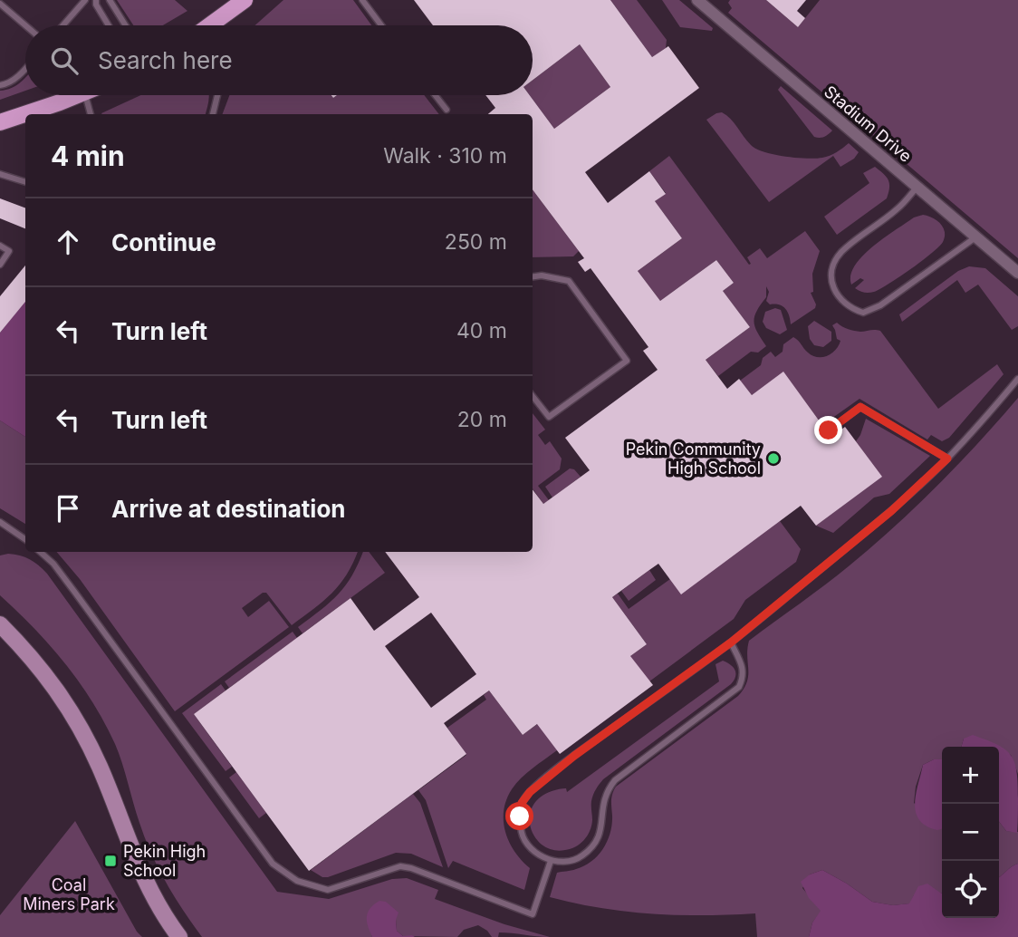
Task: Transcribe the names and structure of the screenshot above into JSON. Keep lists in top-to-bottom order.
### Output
{
  "streets": {
    "street": ["Stadium Drive"]
  },
  "parks": ["Coal Miners Park"],
  "places": {
    "other": ["Pekin Community High School"],
    "transit": ["Pekin High School"]
  },
  "page": {
    "search": "Search here",
    "heading": ["4 min", "Walk · 310 m"],
    "list": [
      ["Continue", "250 m"],
      ["Turn left", "40 m"],
      ["Turn left", "20 m"],
      "Arrive at destination"
    ],
    "map_buttons": ["+", "−"]
  }
}
